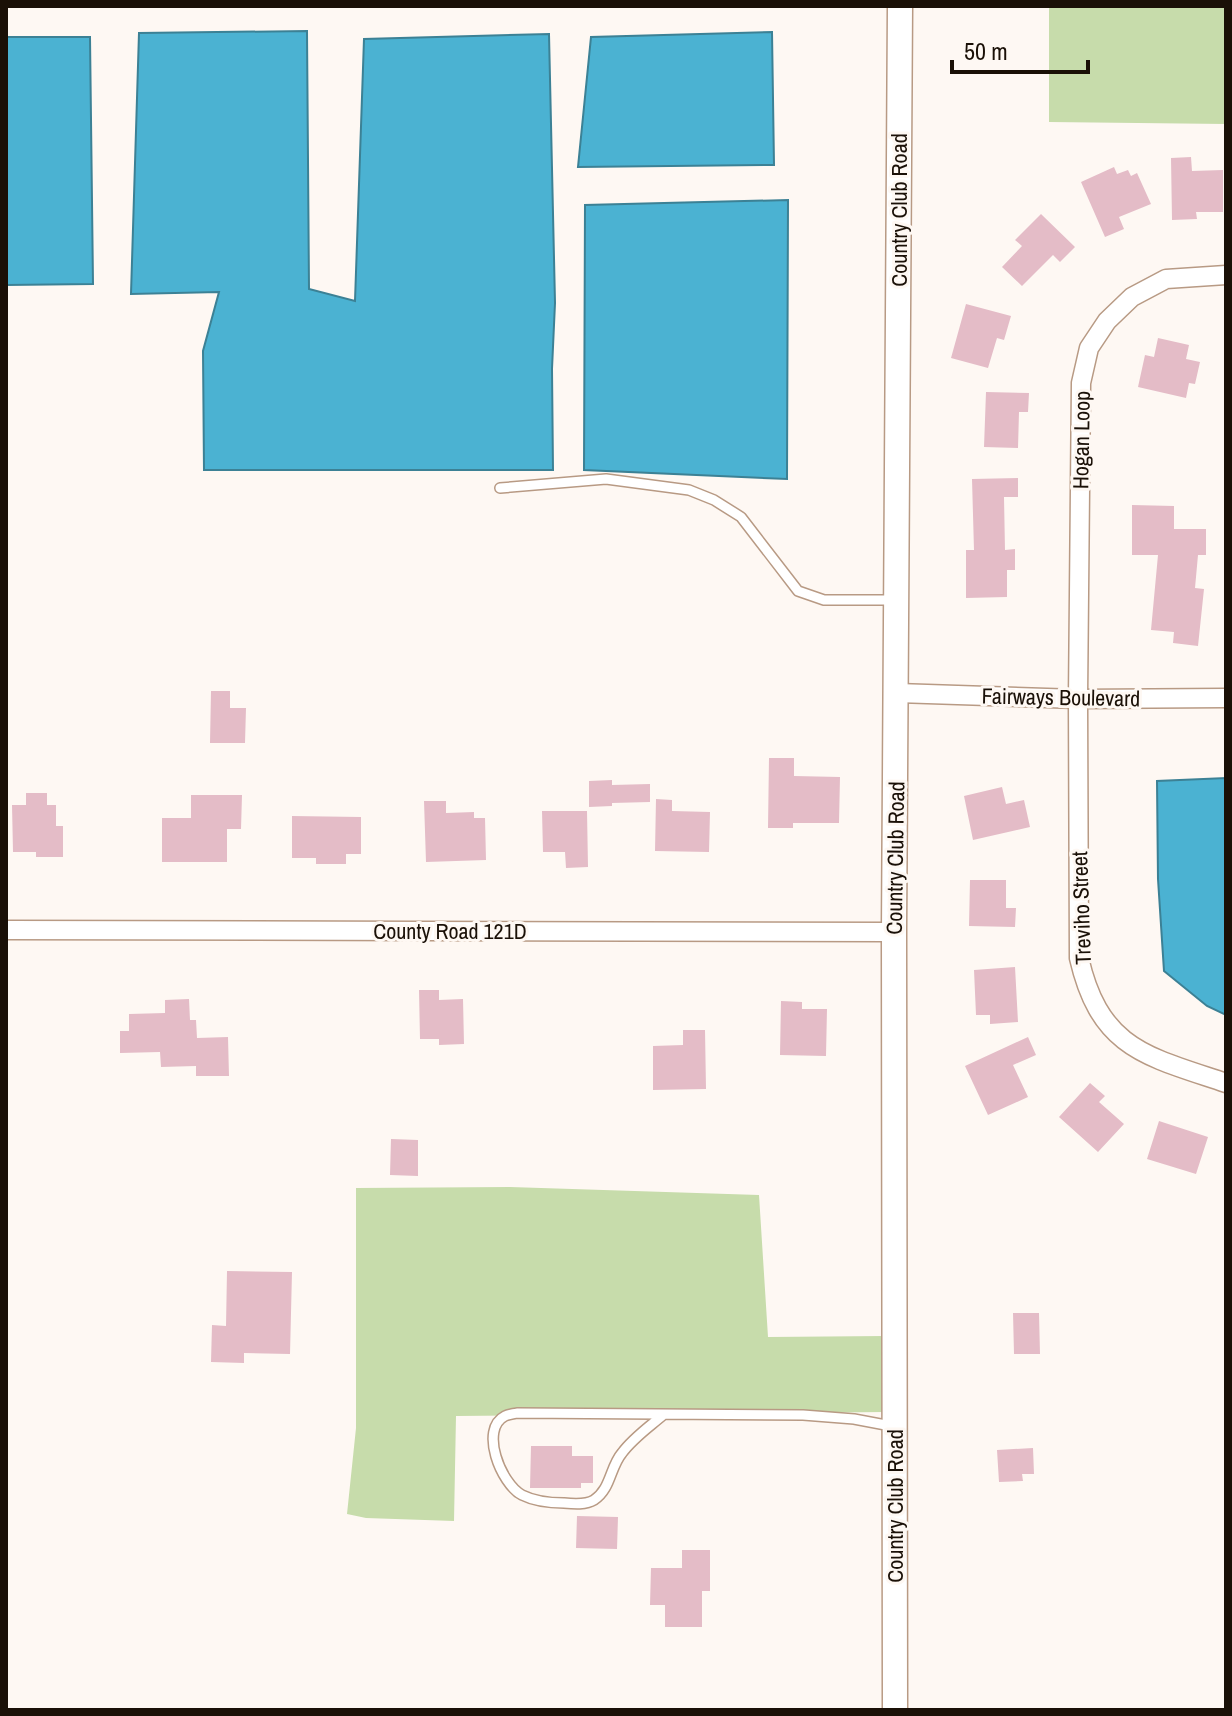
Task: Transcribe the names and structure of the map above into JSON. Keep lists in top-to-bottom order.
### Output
{
  "streets": {
    "street": [
      "Country Club Road",
      "Hogan Loop",
      "Fairways Boulevard",
      "Treviho Street",
      "County Road 121D"
    ]
  },
  "crossings": [
    ["Country Club Road", "Fairways Boulevard"],
    ["Country Club Road", "County Road 121D"],
    ["Hogan Loop", "Fairways Boulevard"],
    ["Hogan Loop", "Treviho Street"],
    ["Fairways Boulevard", "Treviho Street"]
  ],
  "scale_bar": "50 m"
}
